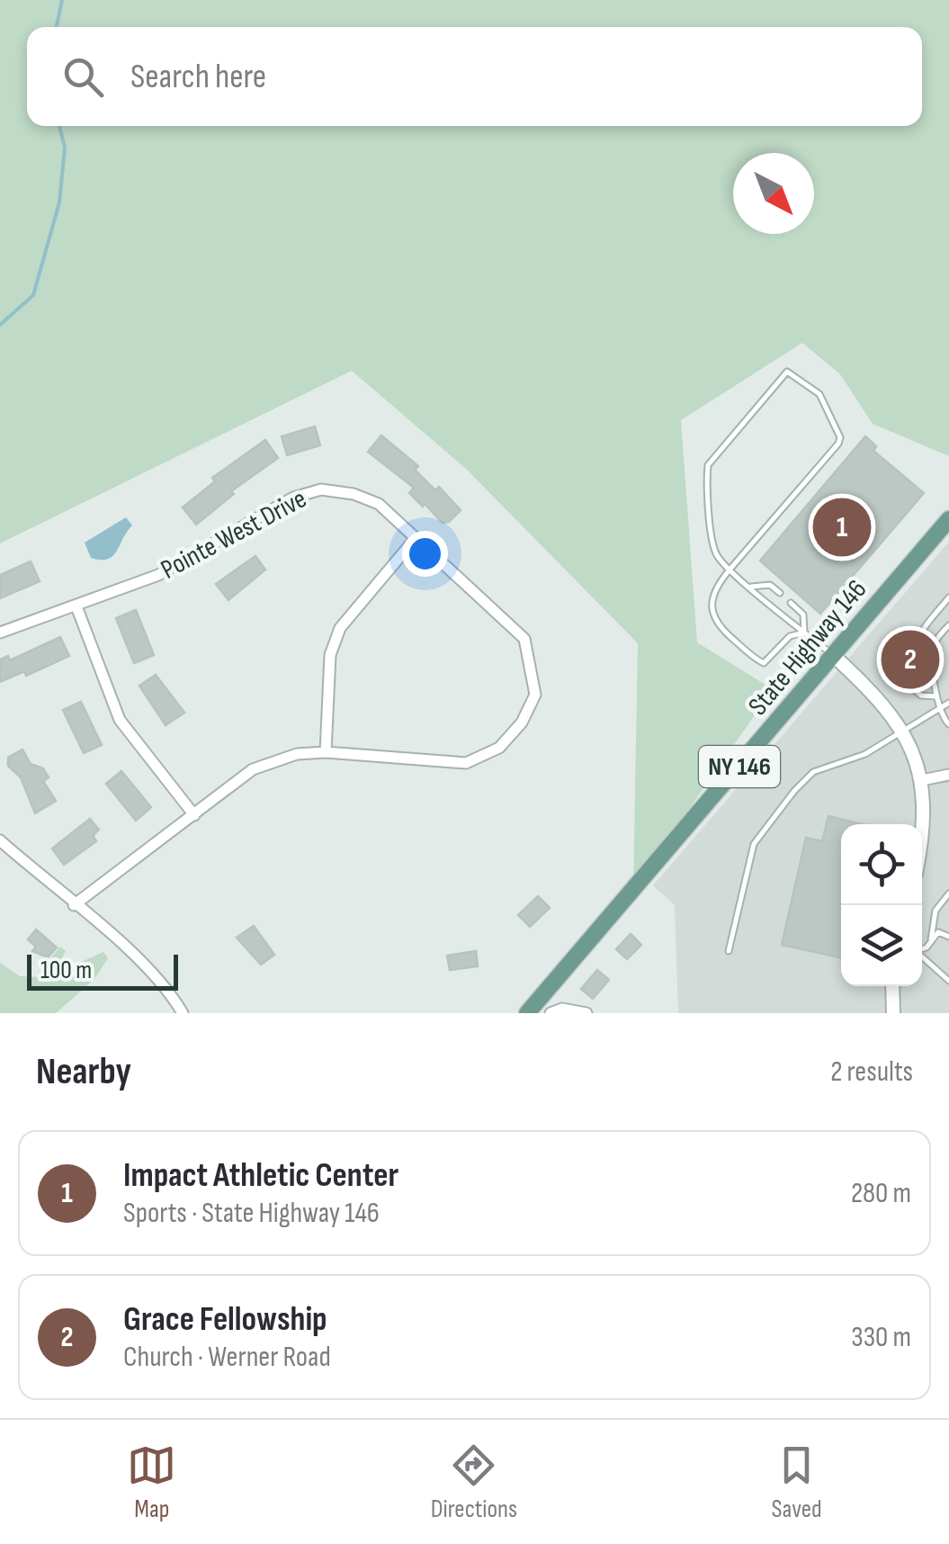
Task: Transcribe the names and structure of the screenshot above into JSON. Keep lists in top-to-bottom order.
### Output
{
  "streets": {
    "main road": ["State Highway 146", "NY 146"],
    "street": ["Pointe West Drive"]
  },
  "scale_bar": "100 m",
  "north": "bottom right",
  "page": {
    "search": "Search here",
    "pins": ["1", "2"],
    "scale": "100 m",
    "heading": ["Nearby", "2 results"],
    "list": [
      {
        "mark": "1",
        "name": "Impact Athletic Center",
        "note": "Sports · State Highway 146",
        "value": "280 m"
      },
      {
        "mark": "2",
        "name": "Grace Fellowship",
        "note": "Church · Werner Road",
        "value": "330 m"
      }
    ],
    "nav": ["Map", "Directions", "Saved"]
  }
}
